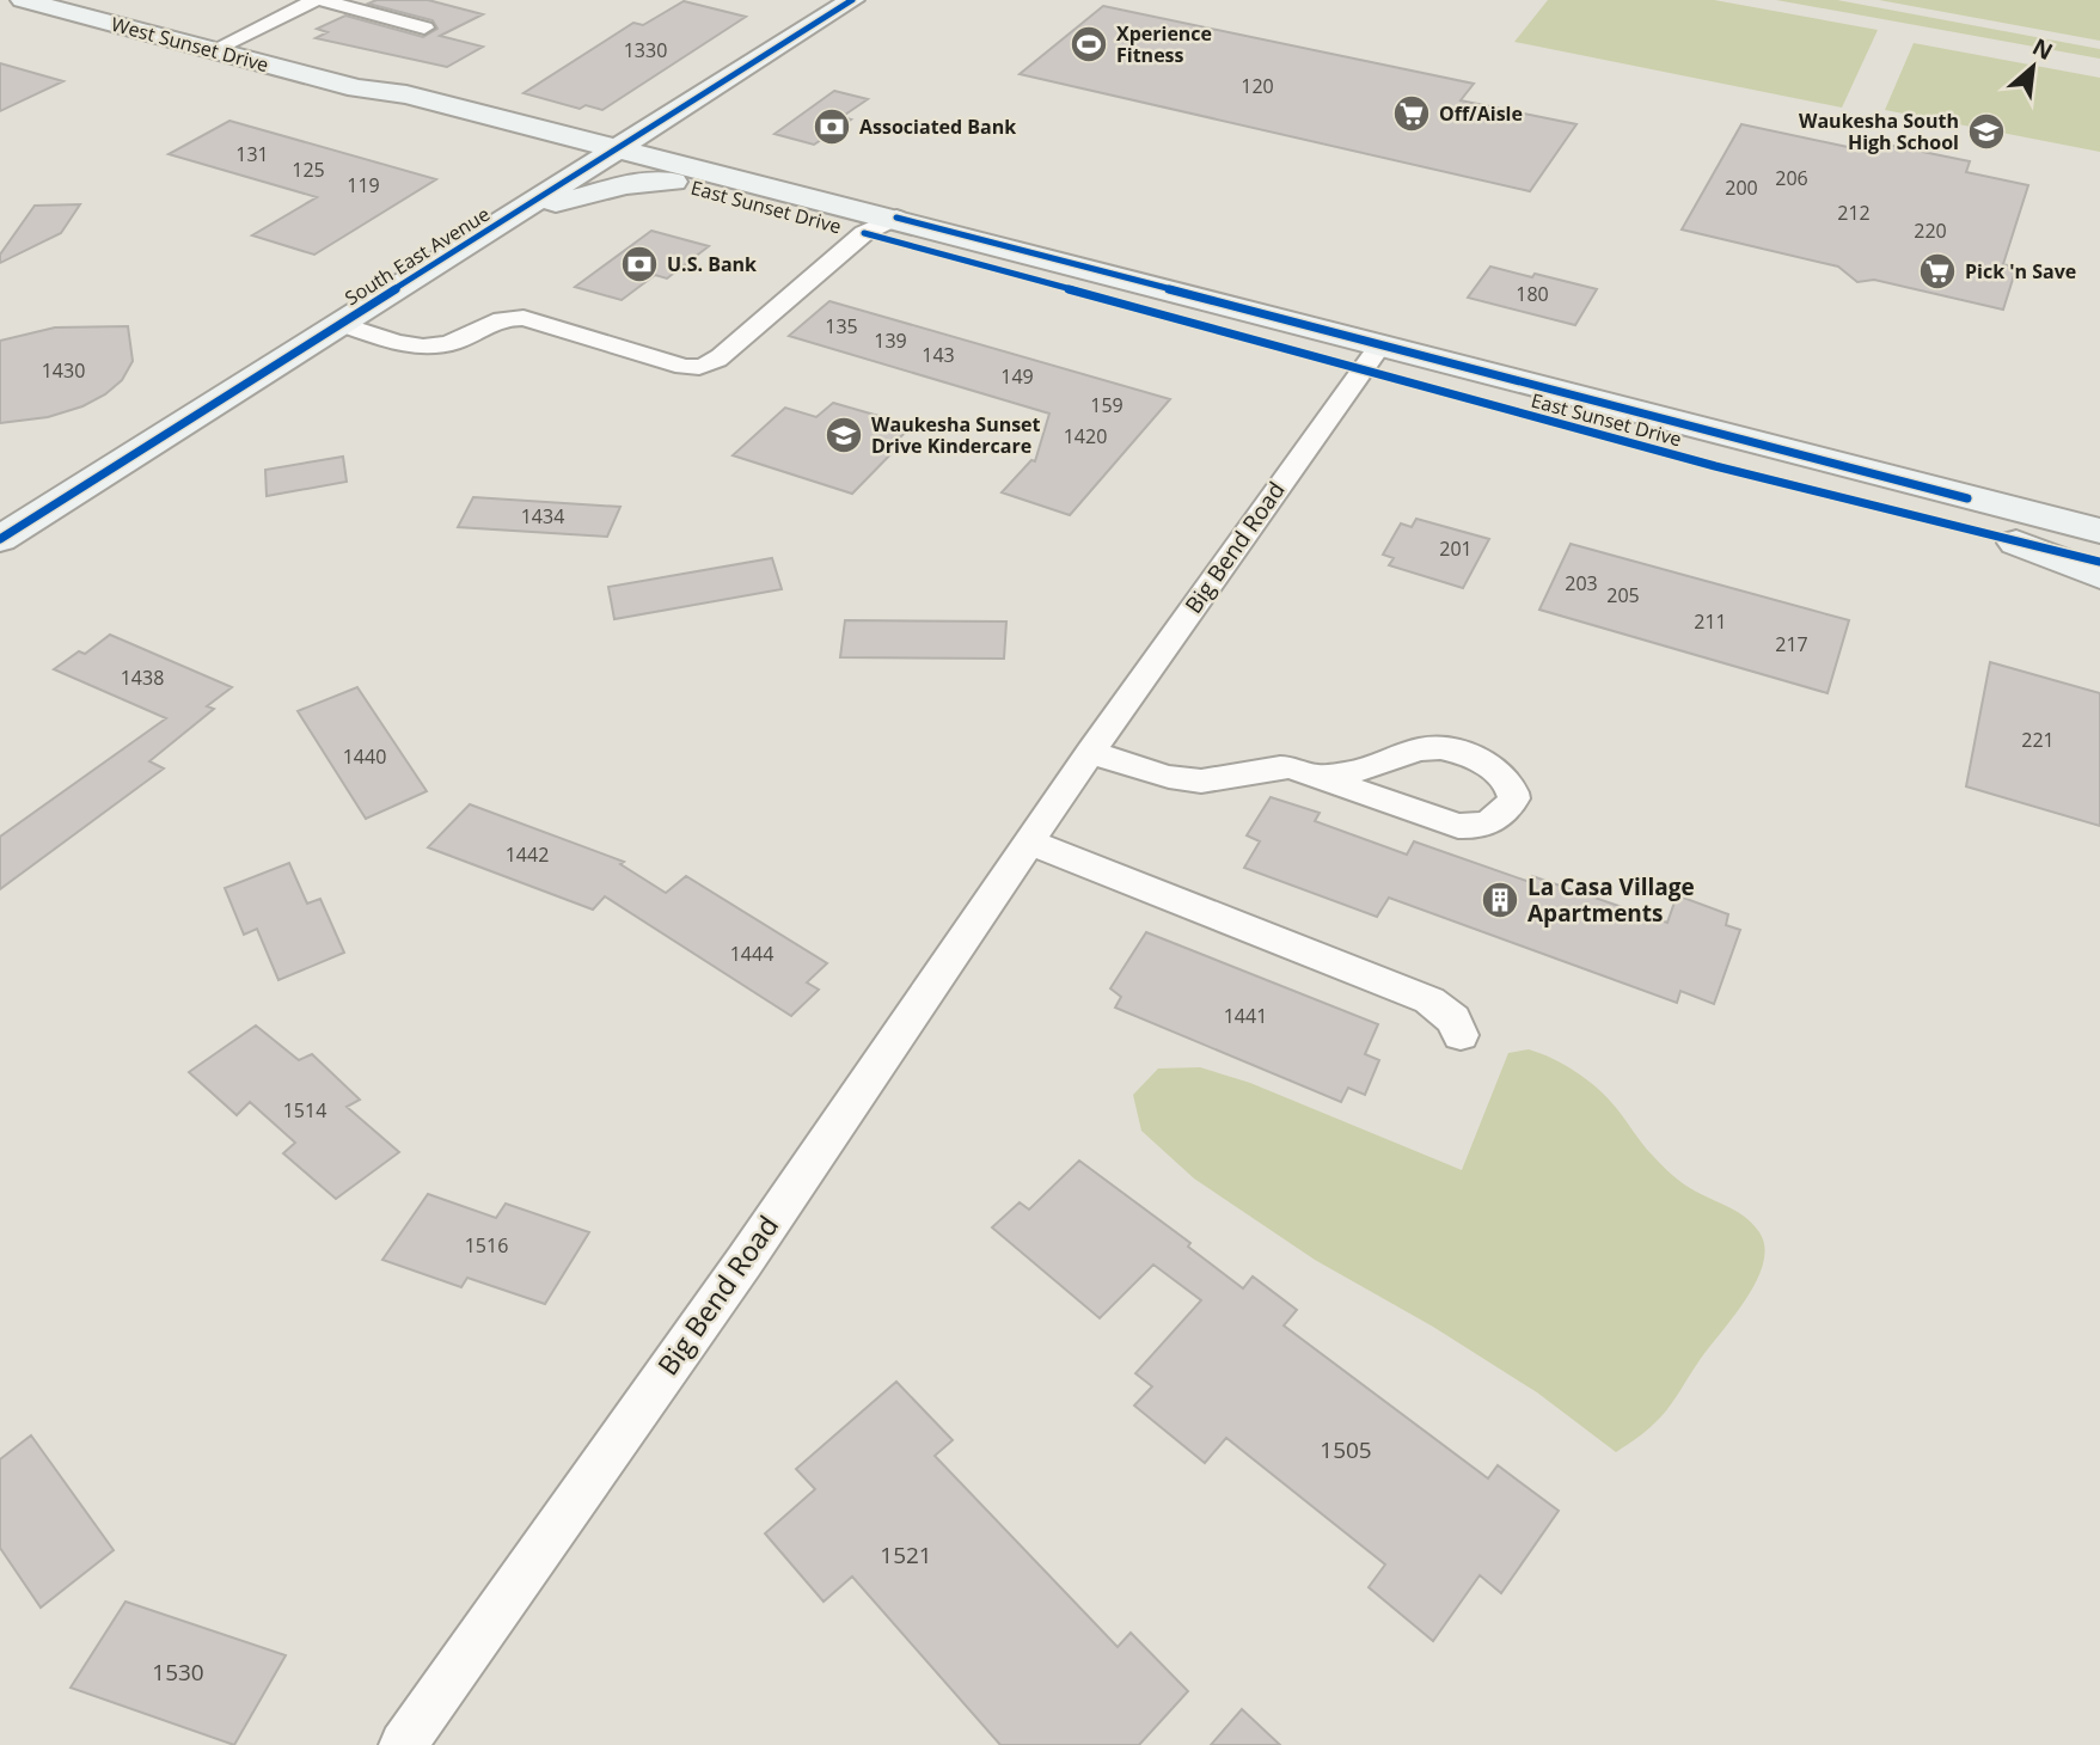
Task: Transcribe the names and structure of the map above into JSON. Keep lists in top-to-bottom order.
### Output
{
  "streets": {
    "main road": ["West Sunset Drive", "East Sunset Drive", "South East Avenue"],
    "street": ["Big Bend Road"]
  },
  "crossings": [
    ["West Sunset Drive", "East Sunset Drive"],
    ["West Sunset Drive", "South East Avenue"],
    ["East Sunset Drive", "South East Avenue"],
    ["East Sunset Drive", "Big Bend Road"]
  ],
  "places": {
    "sports": ["Xperience Fitness"],
    "supermarket": ["Off/Aisle", "Pick 'n Save"],
    "bank": ["Associated Bank", "U.S. Bank"],
    "school or university": ["Waukesha South High School", "Waukesha Sunset Drive Kindercare"],
    "building": ["La Casa Village Apartments"]
  },
  "house_numbers": [
    "1330",
    "120",
    "131",
    "125",
    "206",
    "119",
    "200",
    "212",
    "220",
    "180",
    "135",
    "139",
    "143",
    "1430",
    "149",
    "159",
    "1420",
    "1434",
    "201",
    "203",
    "205",
    "211",
    "217",
    "1438",
    "221",
    "1440",
    "1442",
    "1444",
    "1441",
    "1514",
    "1516",
    "1505",
    "1521",
    "1530"
  ],
  "north": "top right"
}
